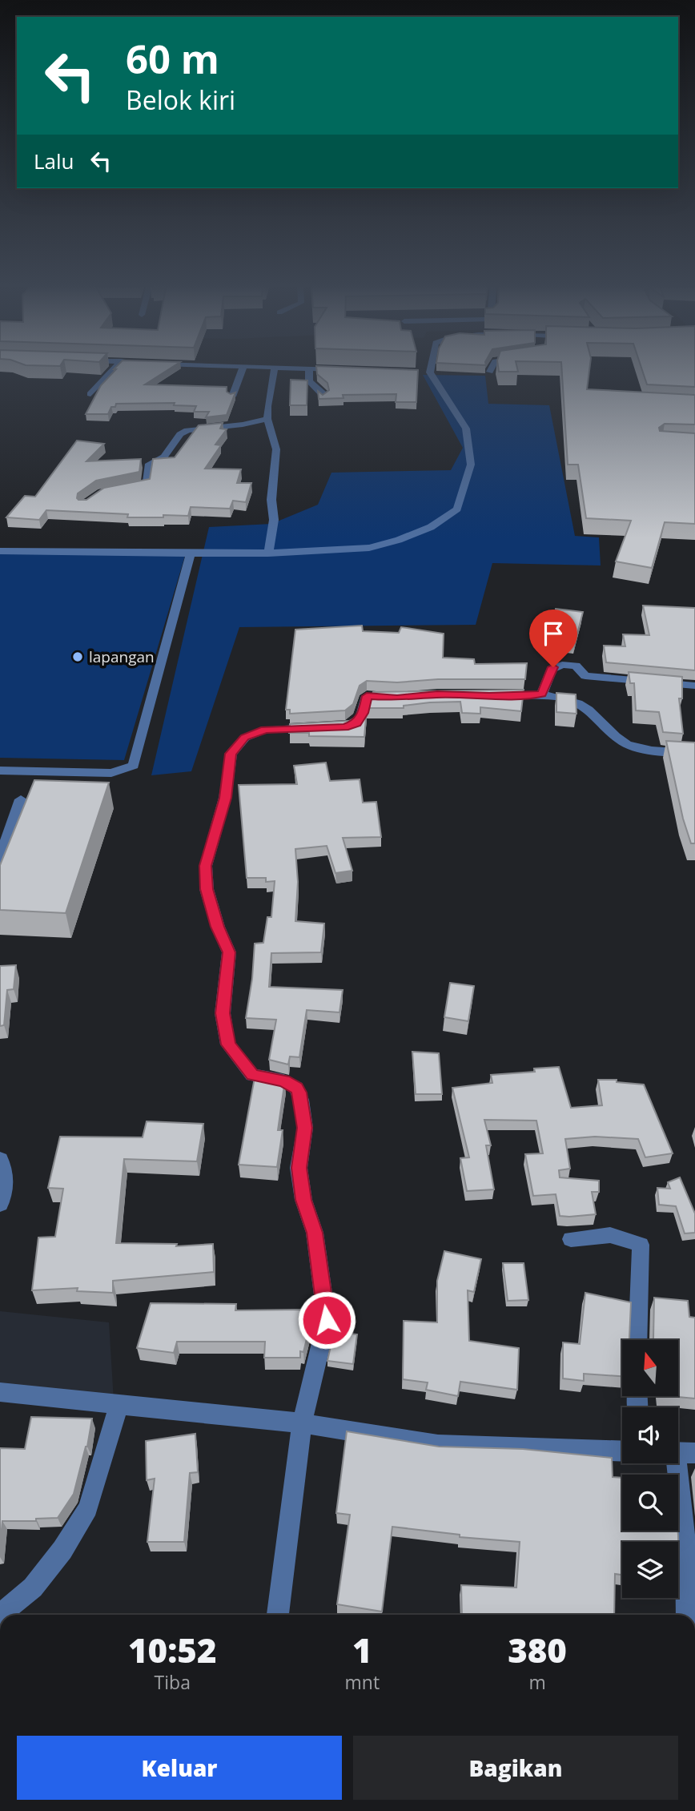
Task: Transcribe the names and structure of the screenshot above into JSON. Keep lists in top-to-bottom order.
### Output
{
  "places": ["lapangan"],
  "north": "top",
  "page": {
    "turn": ["60 m", "Belok kiri"],
    "then": "Lalu",
    "eta": [
      "10:52",
      "Tiba",
      "1",
      "mnt",
      "380",
      "m"
    ],
    "buttons": ["Keluar", "Bagikan"]
  }
}
